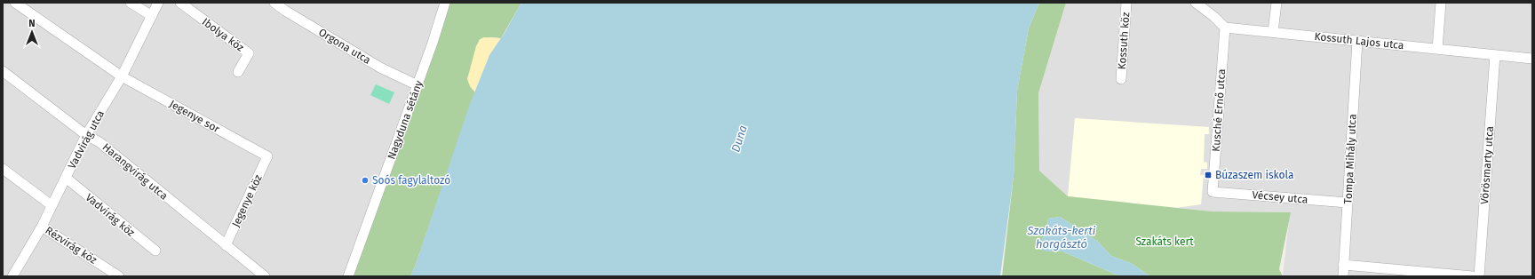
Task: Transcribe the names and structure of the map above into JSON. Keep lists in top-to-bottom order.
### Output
{
  "streets": {
    "street": [
      "Ibolya köz",
      "Kossuth köz",
      "Kossuth Lajos utca",
      "Orgona utca",
      "Kusché Ernő utca",
      "Jegenye sor",
      "Nagyduna sétány",
      "Vadvirág utca",
      "Tompa Mihály utca",
      "Vörösmarty utca",
      "Harangvirág utca",
      "Vécsey utca",
      "Jegenye köz",
      "Vadvirág köz",
      "Rézvirág köz"
    ]
  },
  "crossings": [
    ["Kossuth Lajos utca", "Kusché Ernő utca"],
    ["Kossuth Lajos utca", "Tompa Mihály utca"],
    ["Kossuth Lajos utca", "Vörösmarty utca"],
    ["Orgona utca", "Nagyduna sétány"],
    ["Kusché Ernő utca", "Vécsey utca"],
    ["Jegenye sor", "Vadvirág utca"],
    ["Jegenye sor", "Jegenye köz"],
    ["Vadvirág utca", "Harangvirág utca"],
    ["Vadvirág utca", "Vadvirág köz"],
    ["Vadvirág utca", "Rézvirág köz"],
    ["Tompa Mihály utca", "Vécsey utca"],
    ["Harangvirág utca", "Jegenye köz"]
  ],
  "water": ["Duna", "Szakáts-kerti horgásztó"],
  "parks": ["Szakáts kert"],
  "places": {
    "transit": ["Búzaszem iskola"],
    "other": ["Soós fagylaltozó"]
  },
  "north": "top"
}
